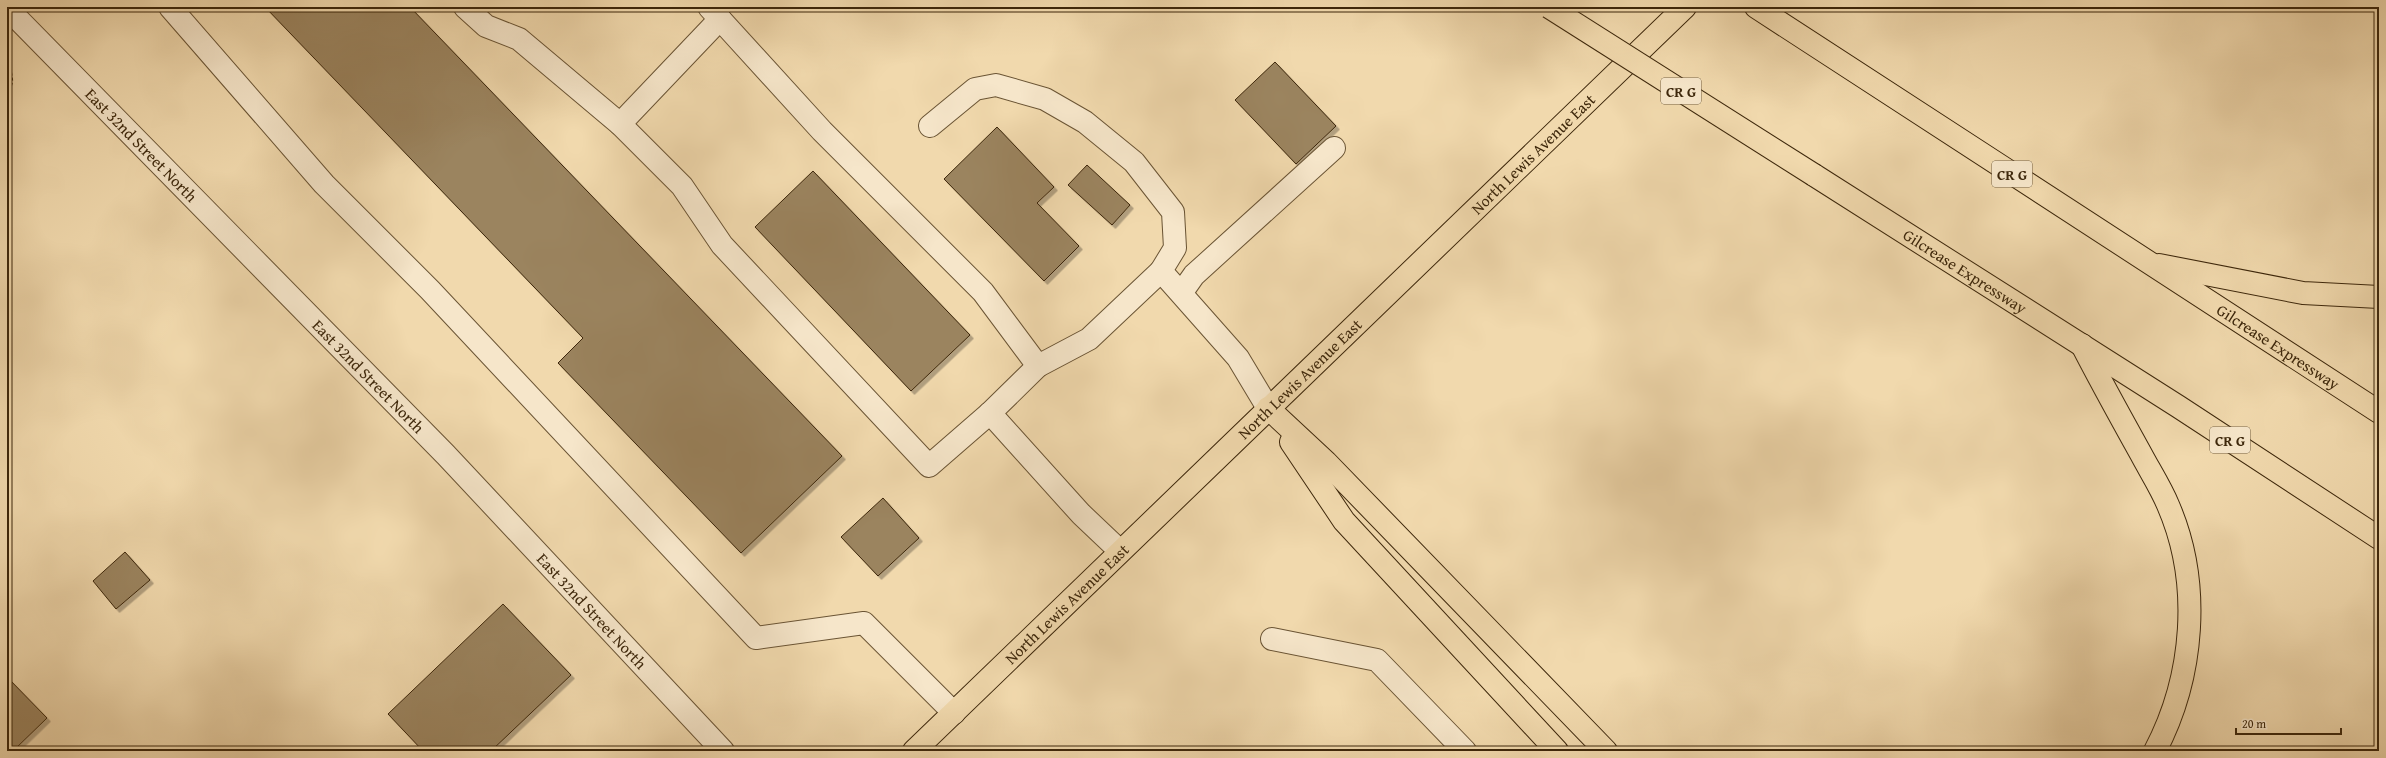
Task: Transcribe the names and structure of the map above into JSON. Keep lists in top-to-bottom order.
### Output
{
  "streets": {
    "main road": ["CR G", "North Lewis Avenue East", "Gilcrease Expressway"],
    "street": ["East 32nd Street North"]
  },
  "scale_bar": "20 m"
}
